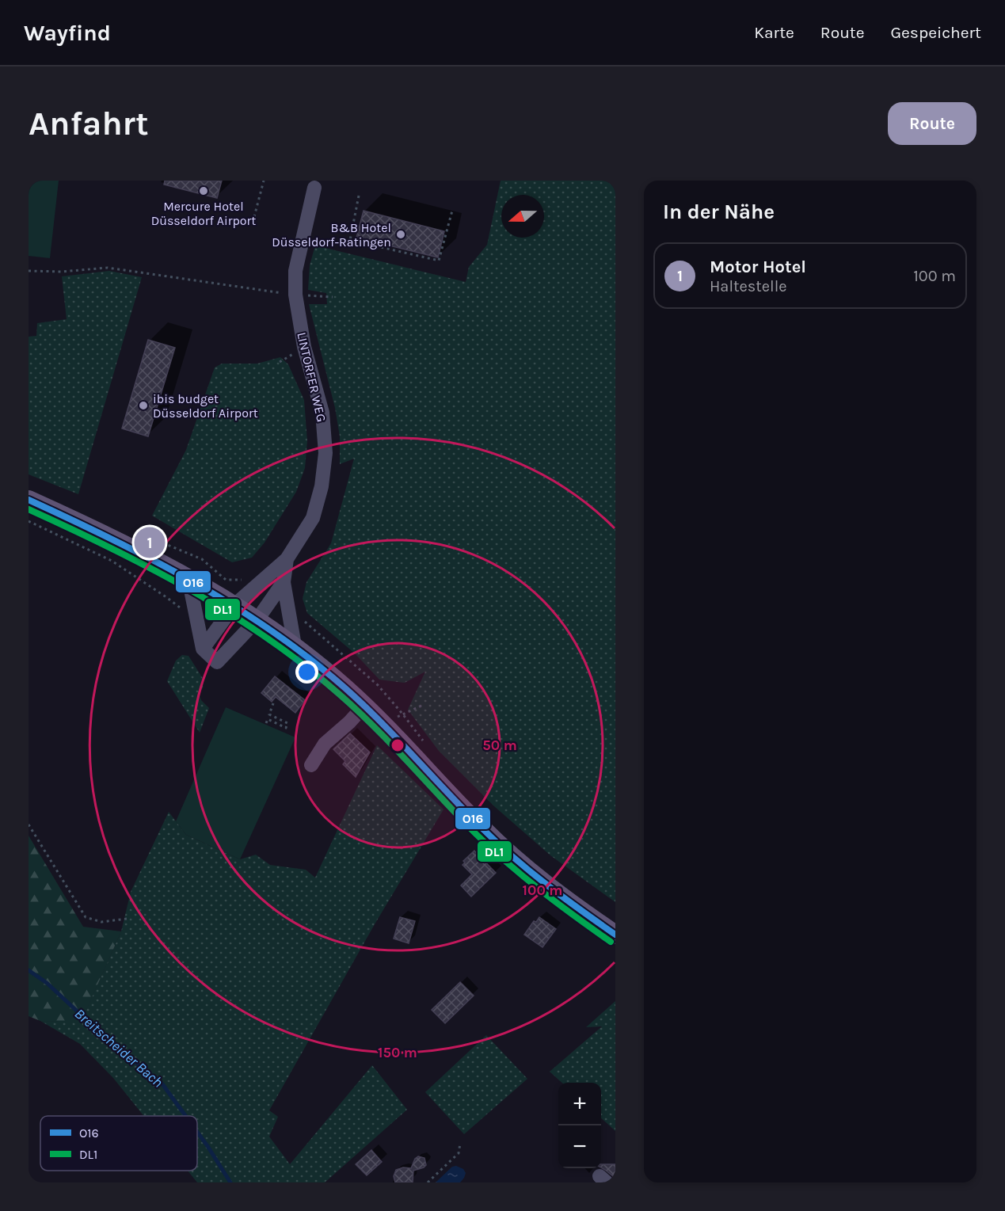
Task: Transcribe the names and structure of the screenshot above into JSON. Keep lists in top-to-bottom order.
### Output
{
  "streets": {
    "street": ["LINTORFER WEG"]
  },
  "water": ["Breitscheider Bach"],
  "places": ["Mercure Hotel Düsseldorf Airport", "B&B Hotel Düsseldorf-Ratingen", "ibis budget Düsseldorf Airport"],
  "lines": ["transit line O16", "transit line DL1"],
  "legend": ["O16", "DL1"],
  "north": "left",
  "page": {
    "header": "Wayfind",
    "nav": ["Karte", "Route", "Gespeichert"],
    "buttons": "Route",
    "title": "Anfahrt",
    "heading": "In der Nähe",
    "list": [
      {
        "mark": "1",
        "name": "Motor Hotel",
        "note": "Haltestelle",
        "value": "100 m"
      }
    ],
    "pins": "1",
    "map_buttons": ["+", "−"]
  },
  "rings": ["50 m", "100 m", "150 m"]
}
